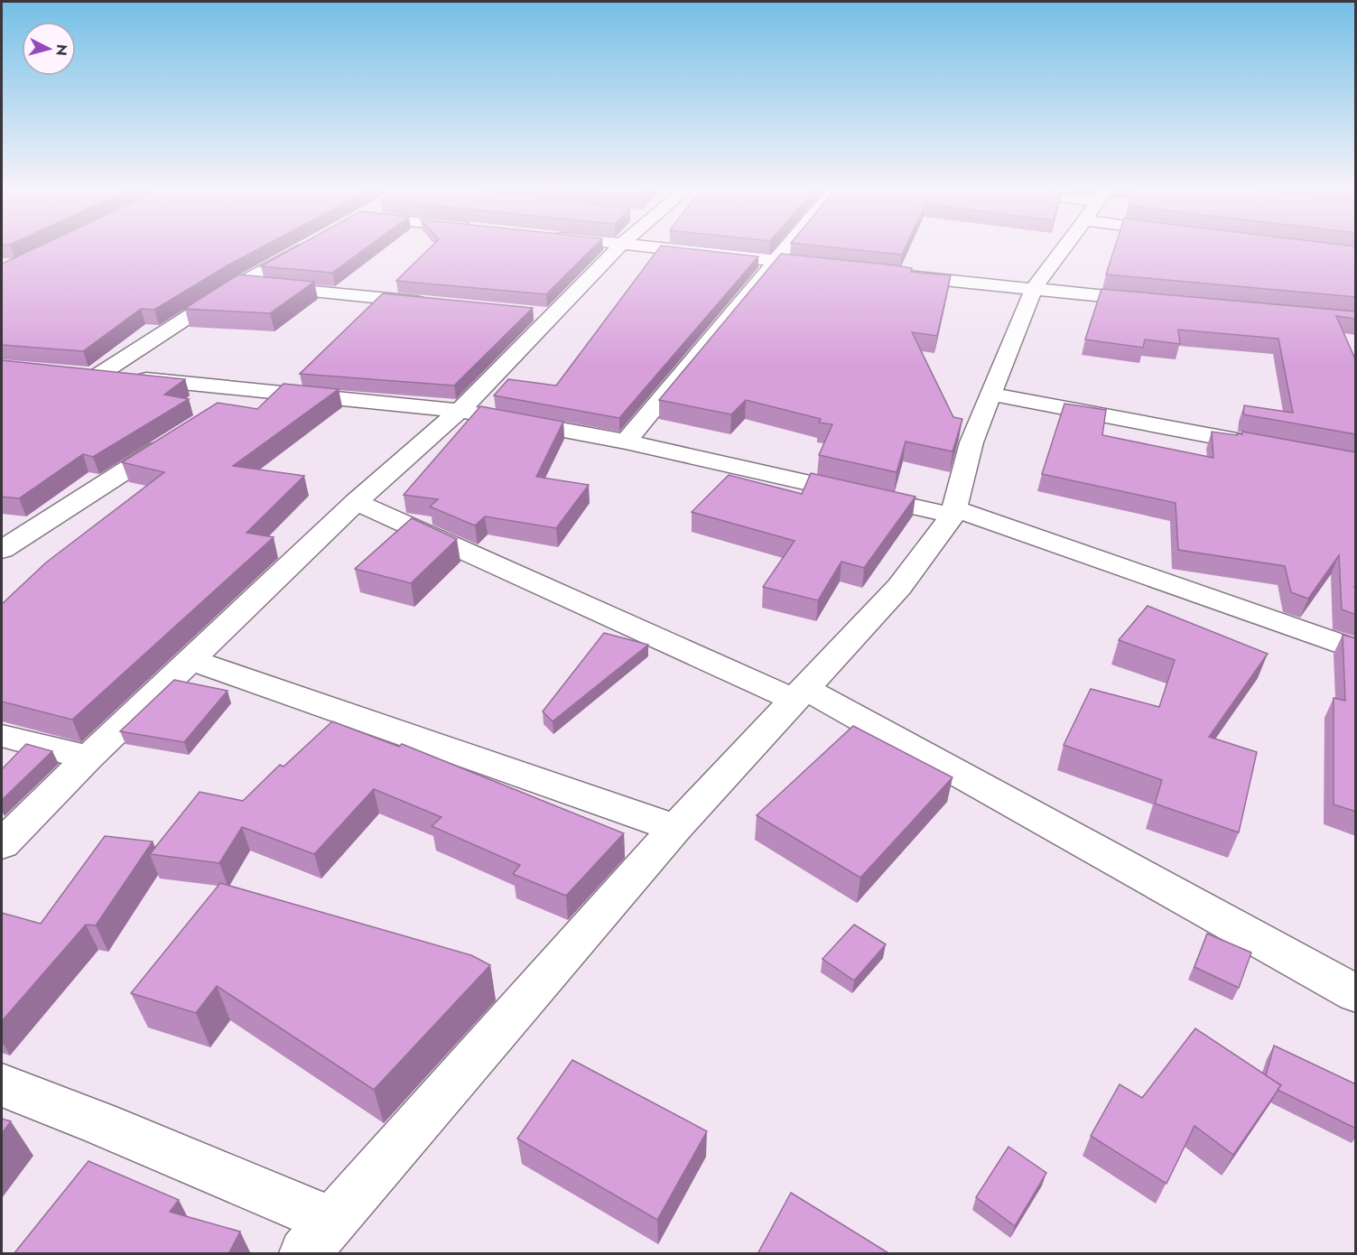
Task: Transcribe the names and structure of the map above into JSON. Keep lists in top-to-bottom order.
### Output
{
  "north": "right"
}
